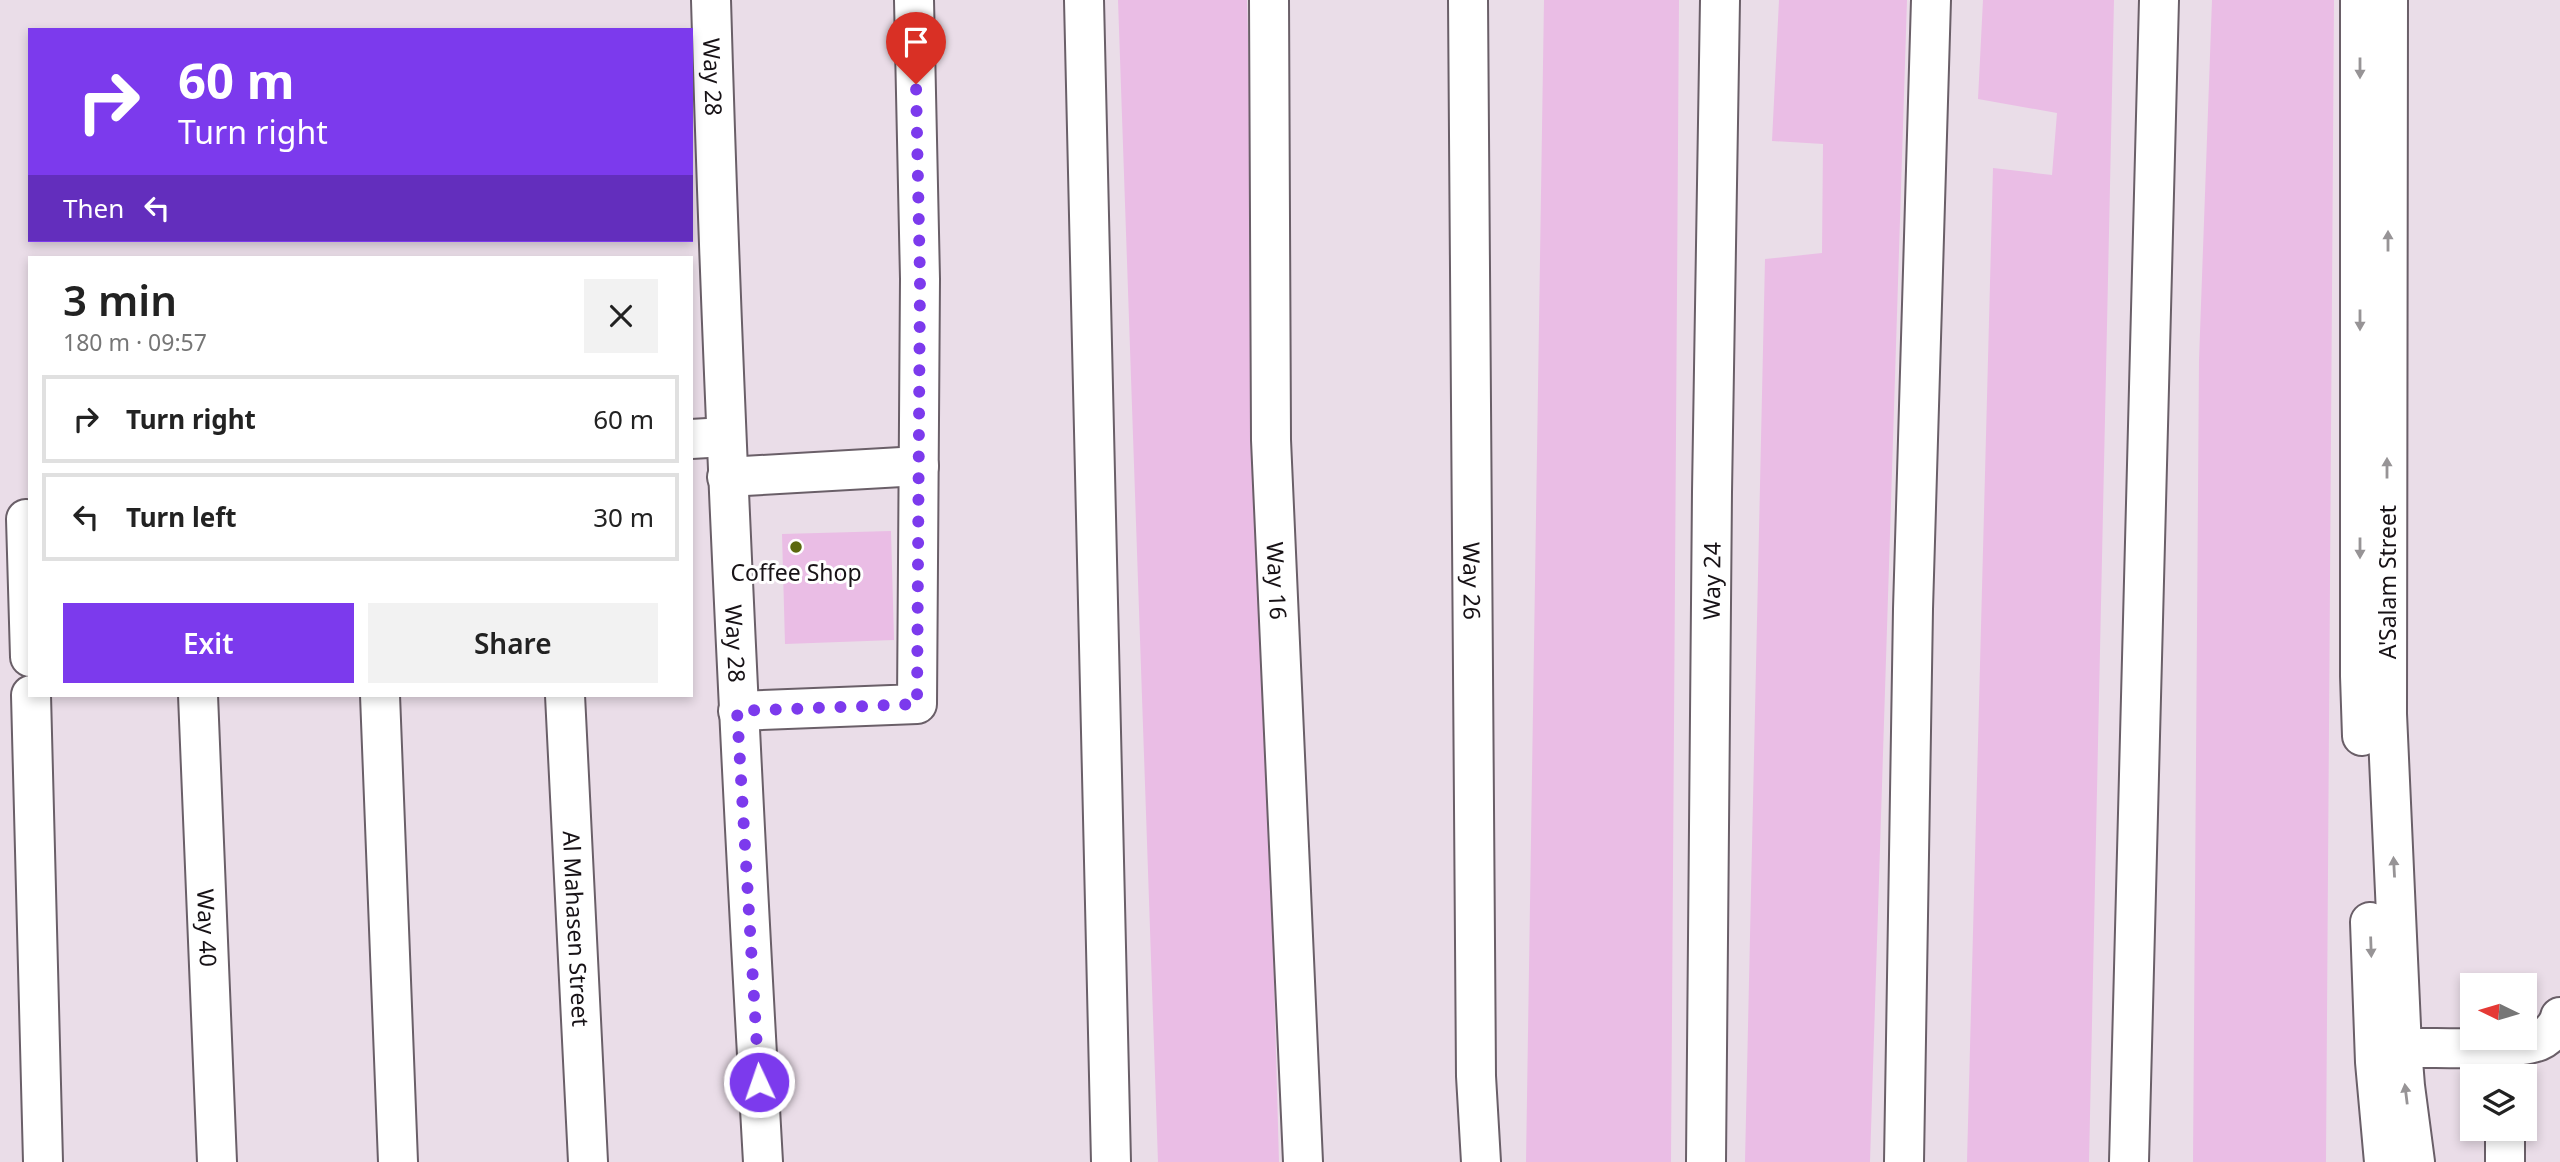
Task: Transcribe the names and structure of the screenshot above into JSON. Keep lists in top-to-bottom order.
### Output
{
  "streets": {
    "street": [
      "Way 28",
      "Way 16",
      "Way 26",
      "Way 24",
      "A'Salam Street",
      "Way 40",
      "Al Mahasen Street"
    ]
  },
  "places": ["Coffee Shop"],
  "north": "left",
  "page": {
    "turn": ["60 m", "Turn right"],
    "then": "Then",
    "heading": ["3 min", "180 m · 09:57"],
    "list": [
      {
        "name": "Turn right",
        "value": "60 m"
      },
      {
        "name": "Turn left",
        "value": "30 m"
      }
    ],
    "buttons": ["Exit", "Share"]
  }
}
